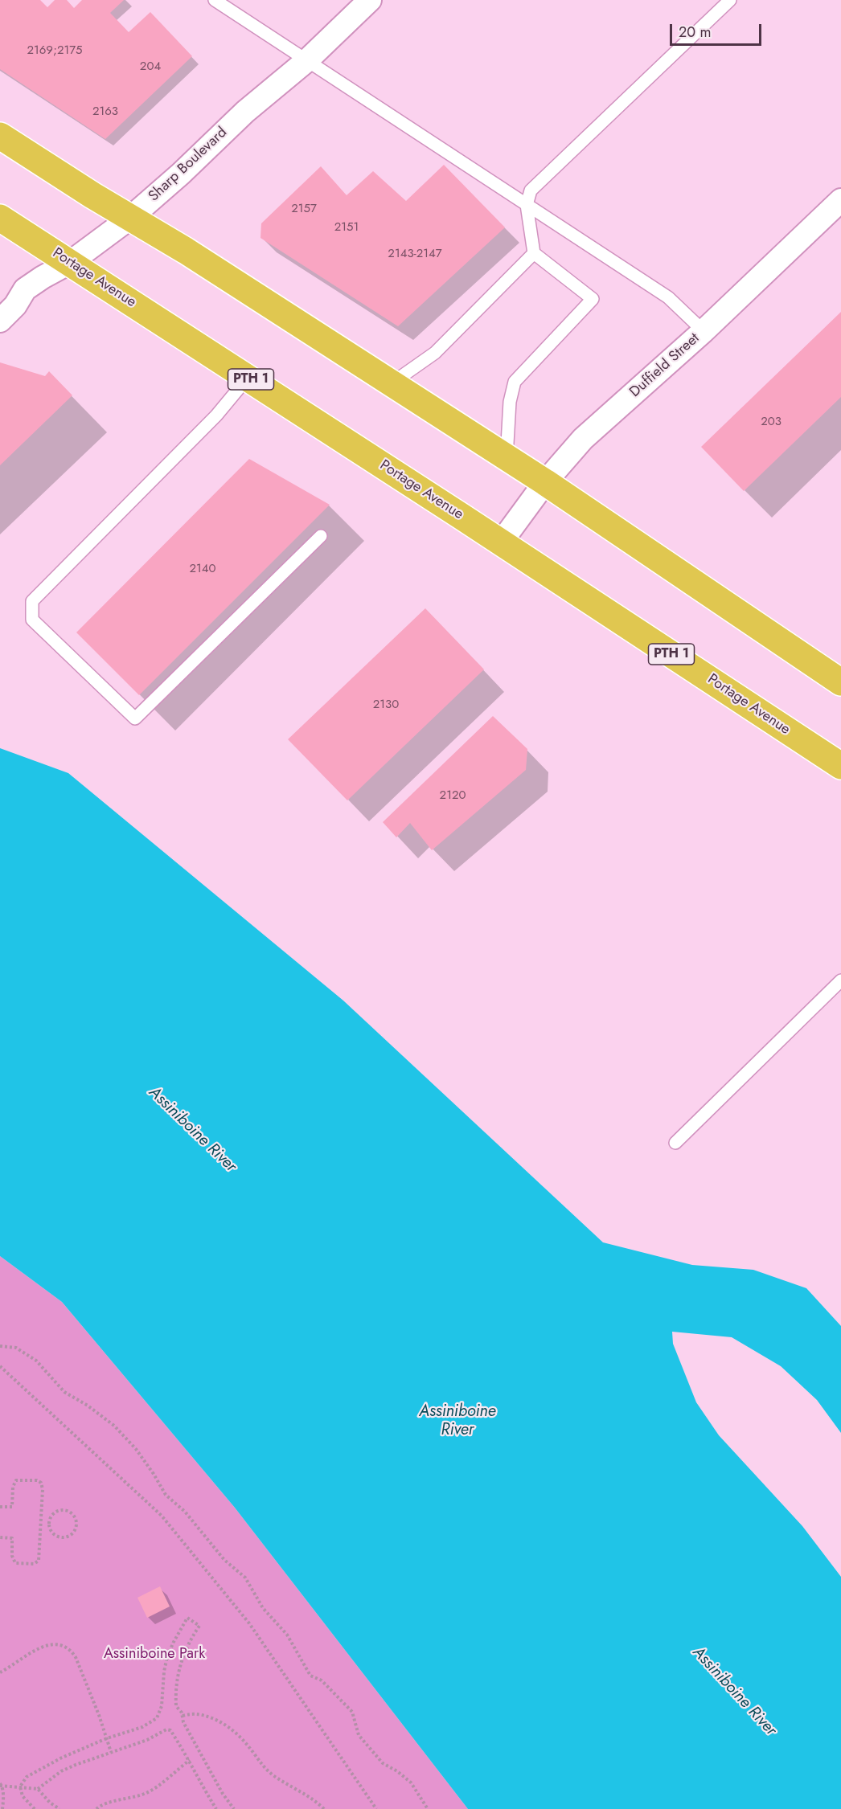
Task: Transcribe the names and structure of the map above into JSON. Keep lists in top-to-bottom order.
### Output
{
  "streets": {
    "highway": ["Portage Avenue", "PTH 1"],
    "street": ["Sharp Boulevard", "Duffield Street"]
  },
  "crossings": [
    ["Sharp Boulevard", "Portage Avenue"],
    ["Portage Avenue", "Duffield Street"]
  ],
  "water": ["Assiniboine River"],
  "parks": ["Assiniboine Park"],
  "house_numbers": [
    "2169;2175",
    "204",
    "2163",
    "2157",
    "2151",
    "2143-2147",
    "203",
    "2140",
    "2130",
    "2120"
  ],
  "scale_bar": "20 m"
}
